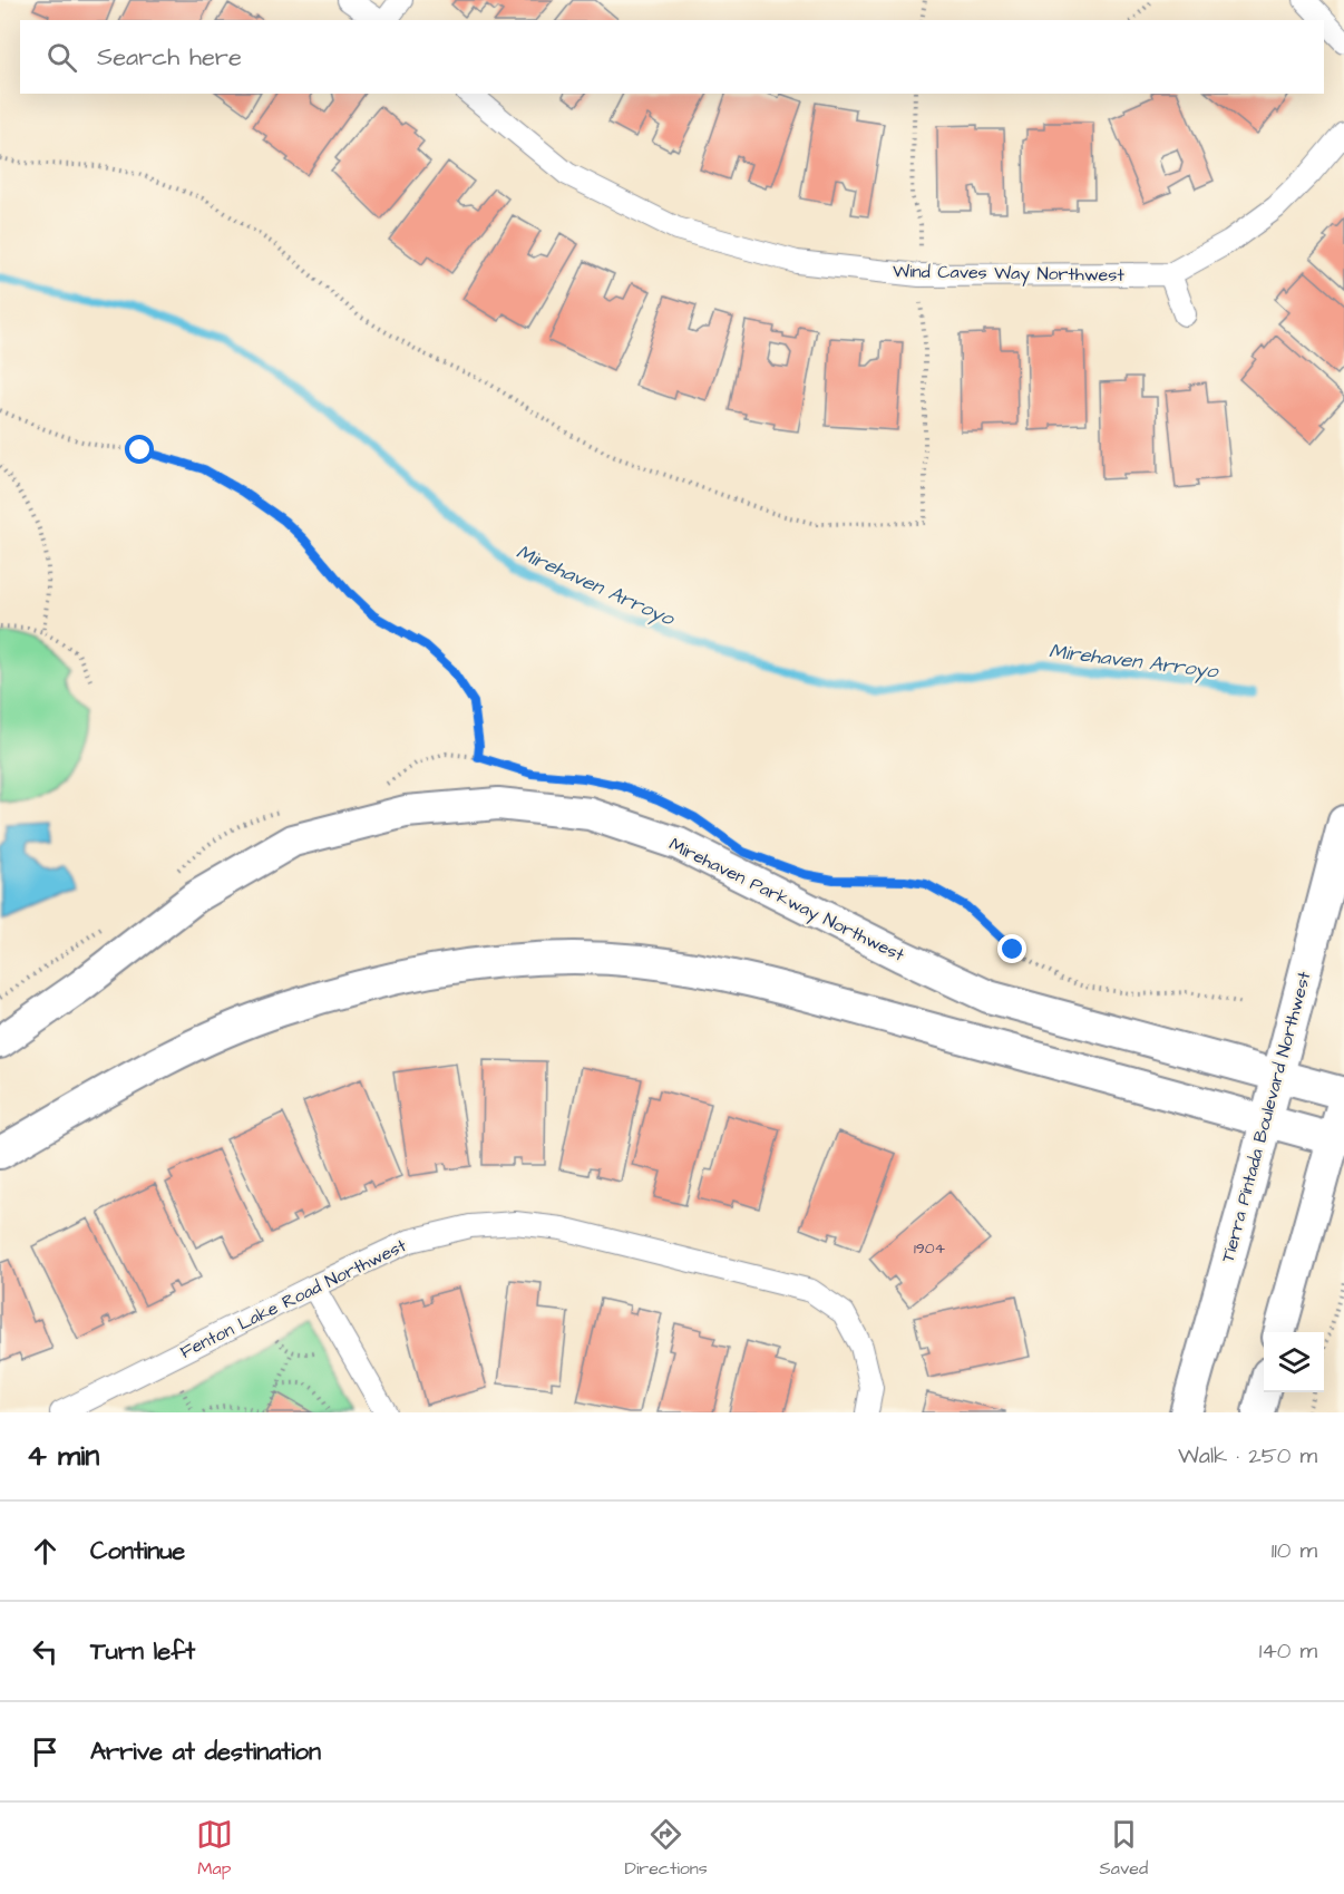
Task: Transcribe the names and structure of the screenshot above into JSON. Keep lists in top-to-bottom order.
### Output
{
  "streets": {
    "street": [
      "Wind Caves Way Northwest",
      "Mirehaven Parkway Northwest",
      "Tierra Pintada Boulevard Northwest",
      "Fenton Lake Road Northwest"
    ]
  },
  "crossings": [
    ["Mirehaven Parkway Northwest", "Tierra Pintada Boulevard Northwest"]
  ],
  "water": ["Mirehaven Arroyo"],
  "house_numbers": ["1904"],
  "page": {
    "search": "Search here",
    "heading": ["4 min", "Walk · 250 m"],
    "list": [
      ["Continue", "110 m"],
      ["Turn left", "140 m"],
      "Arrive at destination"
    ],
    "nav": ["Map", "Directions", "Saved"]
  }
}
